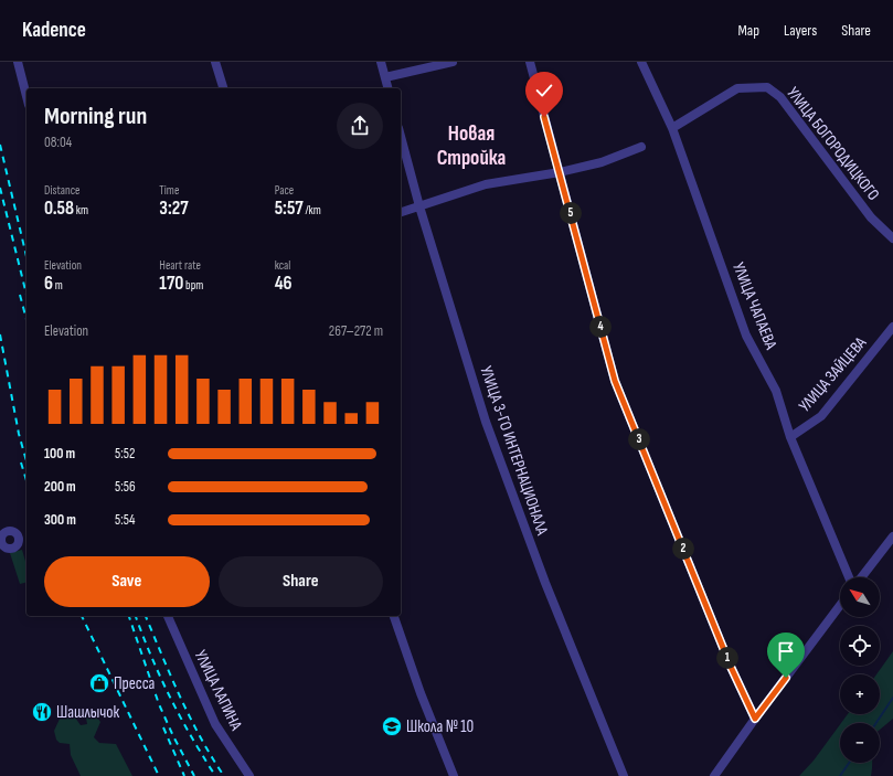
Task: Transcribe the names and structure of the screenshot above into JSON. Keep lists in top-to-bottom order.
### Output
{
  "streets": {
    "street": [
      "УЛИЦА БОГОРОДИЦКОГО",
      "УЛИЦА ЧАПАЕВА",
      "УЛИЦА ЗАЙЦЕВА",
      "УЛИЦА 3-ГО ИНТЕРНАЦИОНАЛА",
      "УЛИЦА ЛАПИНА"
    ]
  },
  "crossings": [
    ["УЛИЦА БОГОРОДИЦКОГО", "УЛИЦА ЧАПАЕВА"],
    ["УЛИЦА ЧАПАЕВА", "УЛИЦА ЗАЙЦЕВА"]
  ],
  "districts": ["Новая Стройка"],
  "places": {
    "shop": ["Пресса"],
    "restaurant": ["Шашлычок"],
    "school or university": ["Школа № 10"]
  },
  "north": "top left",
  "page": {
    "header": "Kadence",
    "nav": ["Map", "Layers", "Share"],
    "heading": ["Morning run", "08:04"],
    "stats": [
      ["Distance", "0.58 km"],
      ["Time", "3:27"],
      ["Pace", "5:57 /km"],
      ["Elevation", "6 m"],
      ["Heart rate", "170 bpm"],
      ["kcal", "46"]
    ],
    "pins": [
      "5",
      "4",
      "3",
      "2",
      "1"
    ],
    "chart": ["Elevation", "267–272 m"],
    "list": [
      {
        "name": "100 m",
        "note": "5:52"
      },
      {
        "name": "200 m",
        "note": "5:56"
      },
      {
        "name": "300 m",
        "note": "5:54"
      }
    ],
    "buttons": ["Save", "Share"],
    "map_buttons": ["+", "−"]
  }
}
